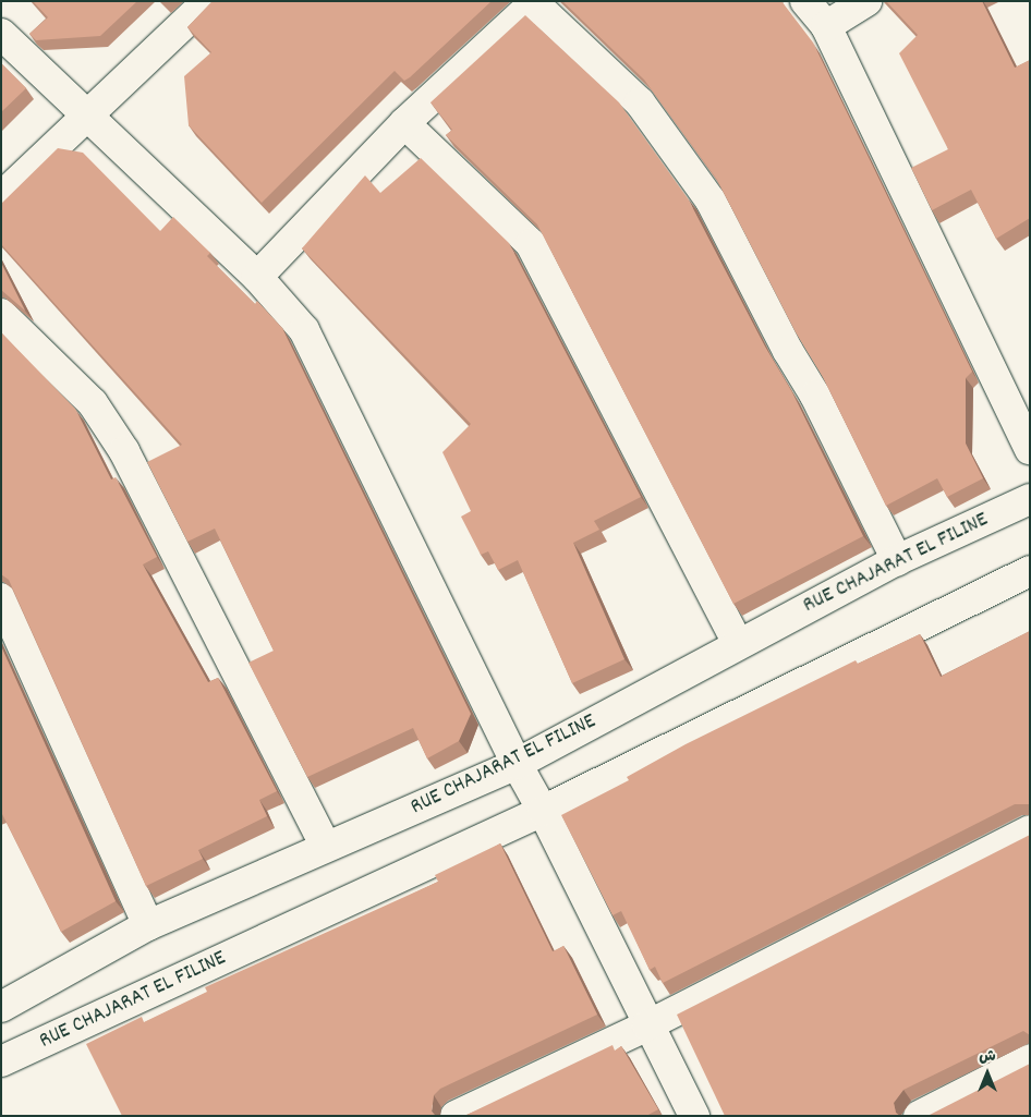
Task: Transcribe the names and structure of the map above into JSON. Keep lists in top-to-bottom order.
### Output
{
  "streets": {
    "street": ["RUE CHAJARAT EL FILINE"]
  },
  "north": "top"
}
